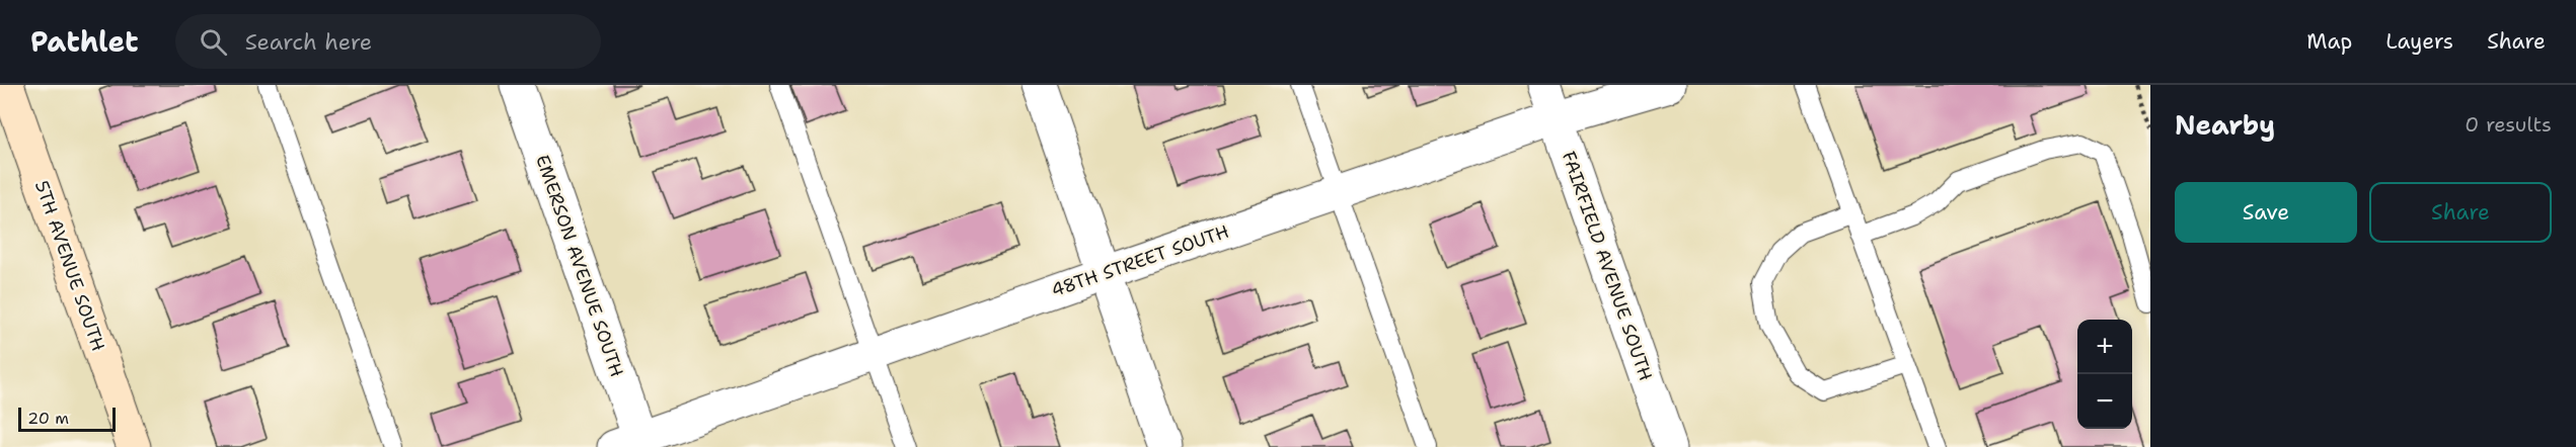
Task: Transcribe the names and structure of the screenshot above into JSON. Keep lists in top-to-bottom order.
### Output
{
  "streets": {
    "street": [
      "48TH STREET SOUTH",
      "5TH AVENUE SOUTH",
      "EMERSON AVENUE SOUTH",
      "FAIRFIELD AVENUE SOUTH"
    ]
  },
  "crossings": [
    ["48TH STREET SOUTH", "EMERSON AVENUE SOUTH"],
    ["48TH STREET SOUTH", "FAIRFIELD AVENUE SOUTH"]
  ],
  "scale_bar": "20 m",
  "page": {
    "header": "Pathlet",
    "search": "Search here",
    "nav": ["Map", "Layers", "Share"],
    "heading": ["Nearby", "0 results"],
    "buttons": ["Save", "Share"],
    "map_buttons": ["+", "−"],
    "scale": "20 m"
  }
}
